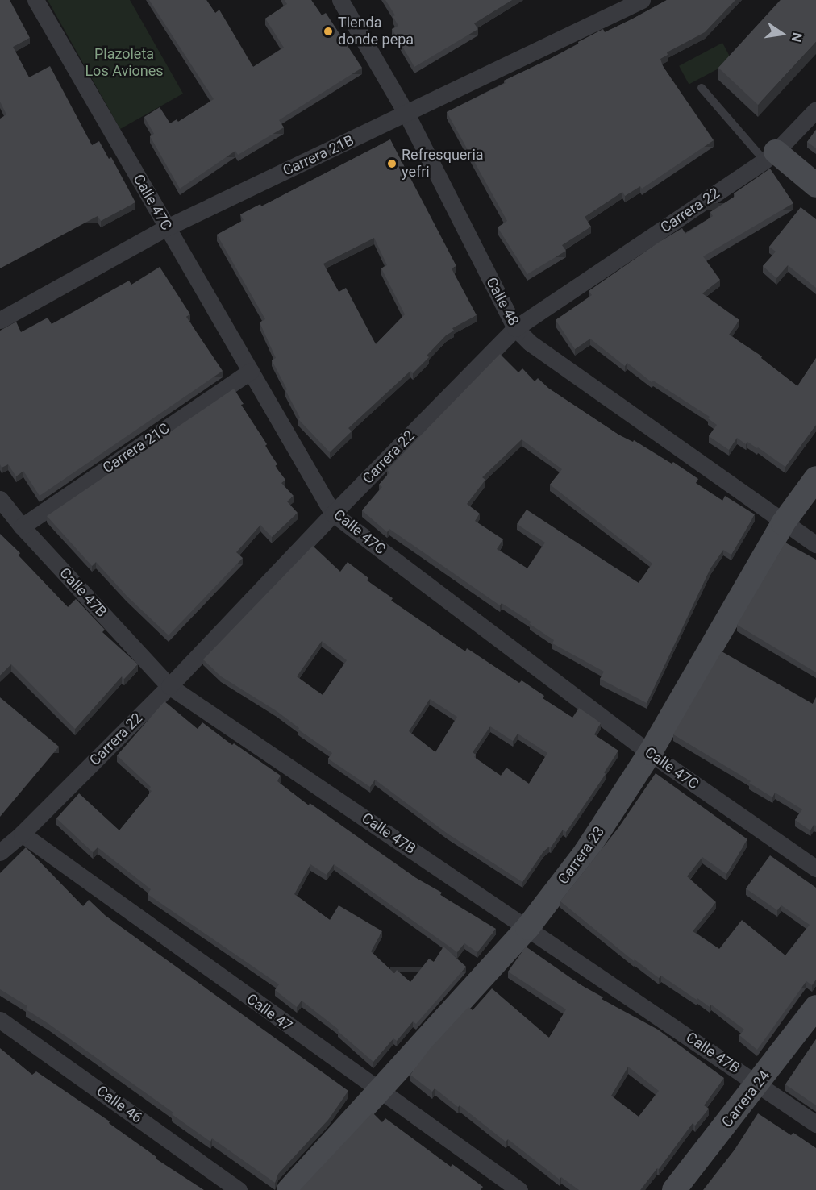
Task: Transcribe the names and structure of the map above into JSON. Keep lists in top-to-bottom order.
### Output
{
  "streets": {
    "street": [
      "Carrera 21B",
      "Calle 47C",
      "Carrera 22",
      "Calle 48",
      "Carrera 21C",
      "Calle 47B",
      "Carrera 23",
      "Calle 47",
      "Carrera 24",
      "Calle 46"
    ]
  },
  "crossings": [
    ["Carrera 21B", "Calle 47C"],
    ["Carrera 21B", "Calle 48"],
    ["Calle 47C", "Carrera 22"],
    ["Calle 47C", "Carrera 21C"],
    ["Calle 47C", "Carrera 23"],
    ["Carrera 22", "Calle 48"],
    ["Carrera 22", "Calle 47B"],
    ["Carrera 22", "Calle 47"],
    ["Calle 48", "Carrera 23"],
    ["Carrera 21C", "Calle 47B"],
    ["Calle 47B", "Carrera 23"],
    ["Calle 47B", "Carrera 24"],
    ["Carrera 23", "Calle 47"]
  ],
  "parks": ["Plazoleta Los Aviones"],
  "places": ["Tienda donde pepa", "Refresqueria yefri"],
  "north": "right"
}
